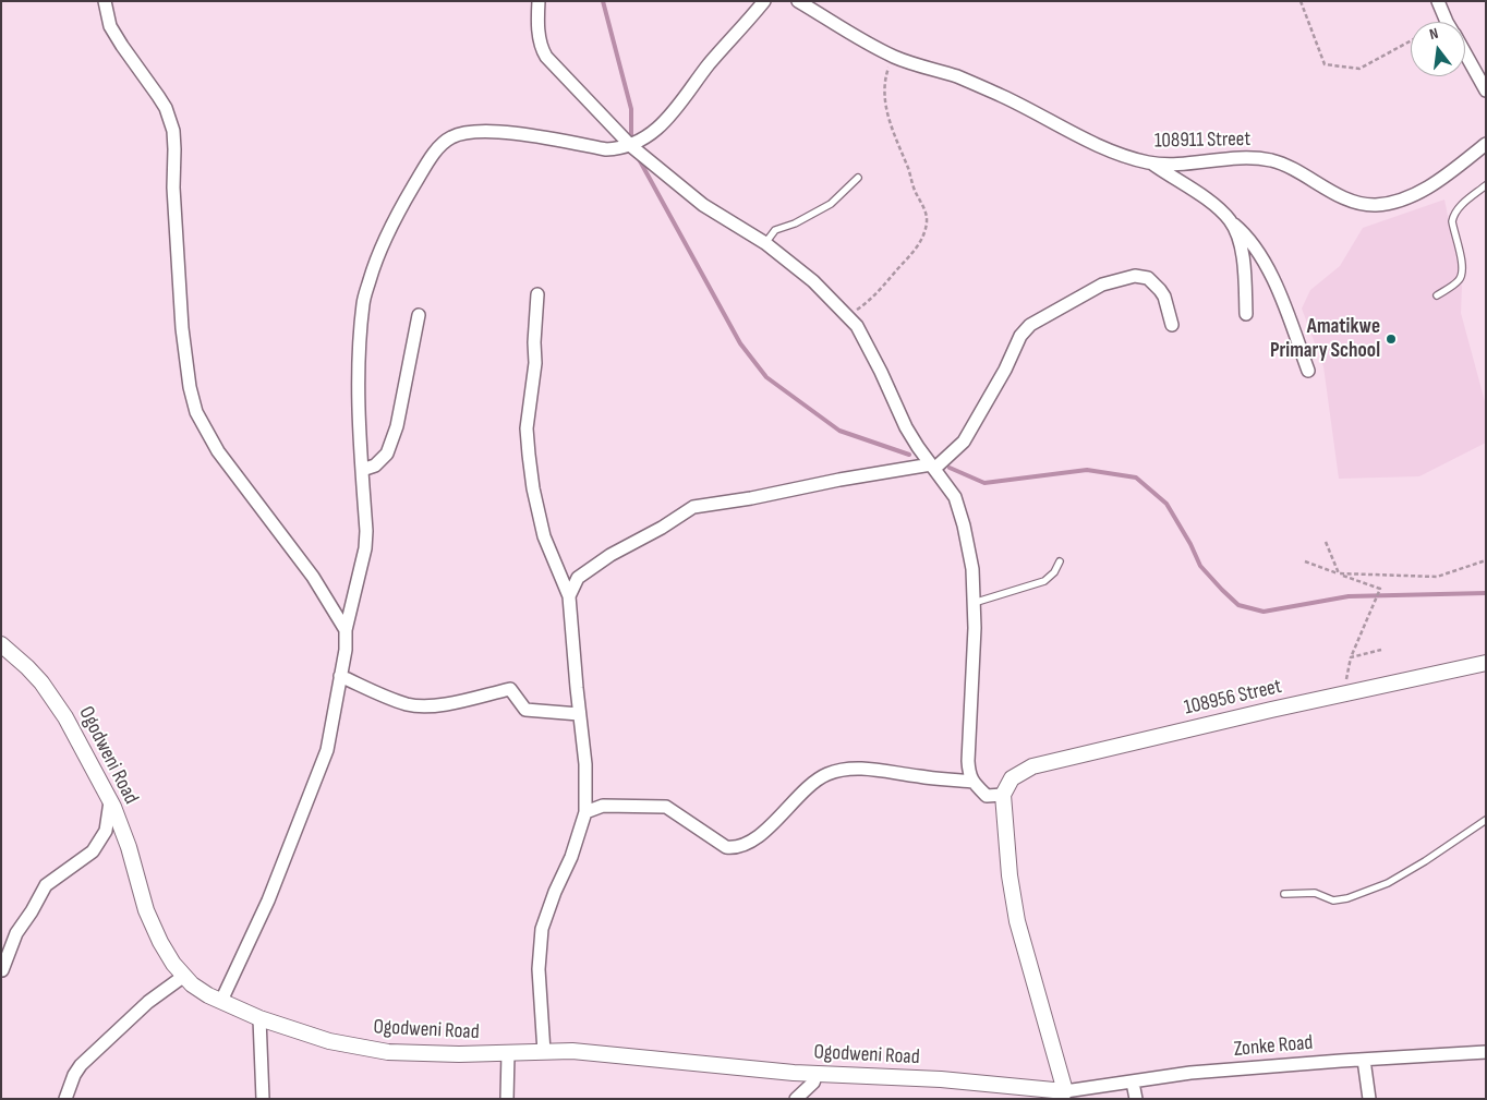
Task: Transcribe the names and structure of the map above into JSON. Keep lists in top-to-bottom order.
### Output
{
  "streets": {
    "street": [
      "108911 Street",
      "108956 Street",
      "Ogodweni Road",
      "Zonke Road"
    ]
  },
  "crossings": [
    ["Ogodweni Road", "Zonke Road"]
  ],
  "places": ["Amatikwe Primary School"],
  "north": "top"
}
